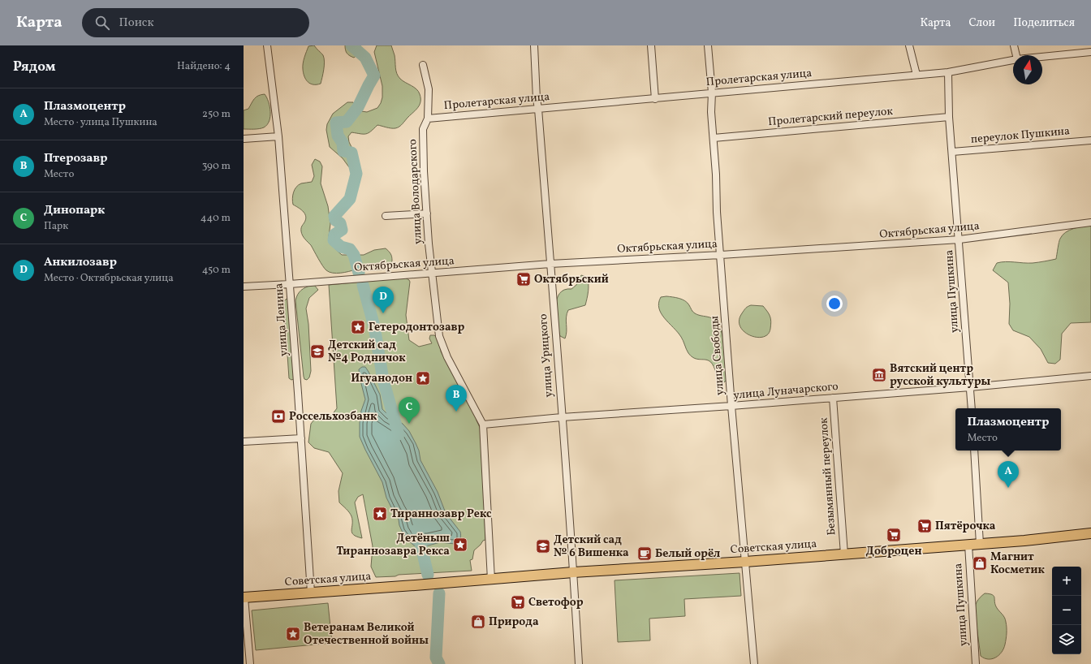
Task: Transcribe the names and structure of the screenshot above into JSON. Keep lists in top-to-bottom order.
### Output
{
  "streets": {
    "main road": ["Советская улица"],
    "street": [
      "Пролетарская улица",
      "Пролетарский переулок",
      "переулок Пушкина",
      "улица Володарского",
      "Октябрьская улица",
      "улица Пушкина",
      "улица Ленина",
      "улица Урицкого",
      "улица Свободы",
      "улица Луначарского",
      "Безымянный переулок"
    ]
  },
  "crossings": [
    ["Пролетарская улица", "улица Володарского"],
    ["Пролетарская улица", "улица Пушкина"],
    ["Пролетарская улица", "улица Урицкого"],
    ["Пролетарская улица", "улица Свободы"],
    ["Пролетарский переулок", "улица Пушкина"],
    ["Пролетарский переулок", "улица Свободы"],
    ["переулок Пушкина", "улица Пушкина"],
    ["улица Володарского", "Октябрьская улица"],
    ["улица Володарского", "улица Луначарского"],
    ["улица Володарского", "Советская улица"],
    ["Октябрьская улица", "улица Пушкина"],
    ["Октябрьская улица", "улица Ленина"],
    ["Октябрьская улица", "улица Урицкого"],
    ["Октябрьская улица", "улица Свободы"],
    ["улица Пушкина", "улица Луначарского"],
    ["улица Пушкина", "Советская улица"],
    ["улица Ленина", "Советская улица"],
    ["улица Урицкого", "улица Луначарского"],
    ["улица Урицкого", "Советская улица"],
    ["улица Свободы", "улица Луначарского"],
    ["улица Свободы", "Советская улица"],
    ["улица Луначарского", "Безымянный переулок"],
    ["Безымянный переулок", "Советская улица"]
  ],
  "places": {
    "supermarket": [
      "Октябрьский",
      "Пятёрочка",
      "Доброцен",
      "Светофор"
    ],
    "place": [
      "Гетеродонтозавр",
      "Игуанодон",
      "Тираннозавр Рекс",
      "Детёныш Тираннозавра Рекса",
      "Ветеранам Великой Отечественной войны"
    ],
    "school or university": ["Детский сад №4 Родничок", "Детский сад № 6 Вишенка"],
    "museum": ["Вятский центр русской культуры"],
    "bank": ["Россельхозбанк"],
    "cafe": ["Белый орёл"],
    "shop": ["Магнит Косметик", "Природа"]
  },
  "north": "top",
  "page": {
    "header": "Карта",
    "search": "Поиск",
    "nav": ["Карта", "Слои", "Поделиться"],
    "heading": ["Рядом", "Найдено: 4"],
    "list": [
      {
        "mark": "A",
        "name": "Плазмоцентр",
        "note": "Место · улица Пушкина",
        "value": "250 m"
      },
      {
        "mark": "B",
        "name": "Птерозавр",
        "note": "Место",
        "value": "390 m"
      },
      {
        "mark": "C",
        "name": "Динопарк",
        "note": "Парк",
        "value": "440 m"
      },
      {
        "mark": "D",
        "name": "Анкилозавр",
        "note": "Место · Октябрьская улица",
        "value": "450 m"
      }
    ],
    "pins": [
      "D",
      "B",
      "C",
      "A"
    ],
    "popup": ["Плазмоцентр", "Место"],
    "map_buttons": ["+", "−"]
  }
}
